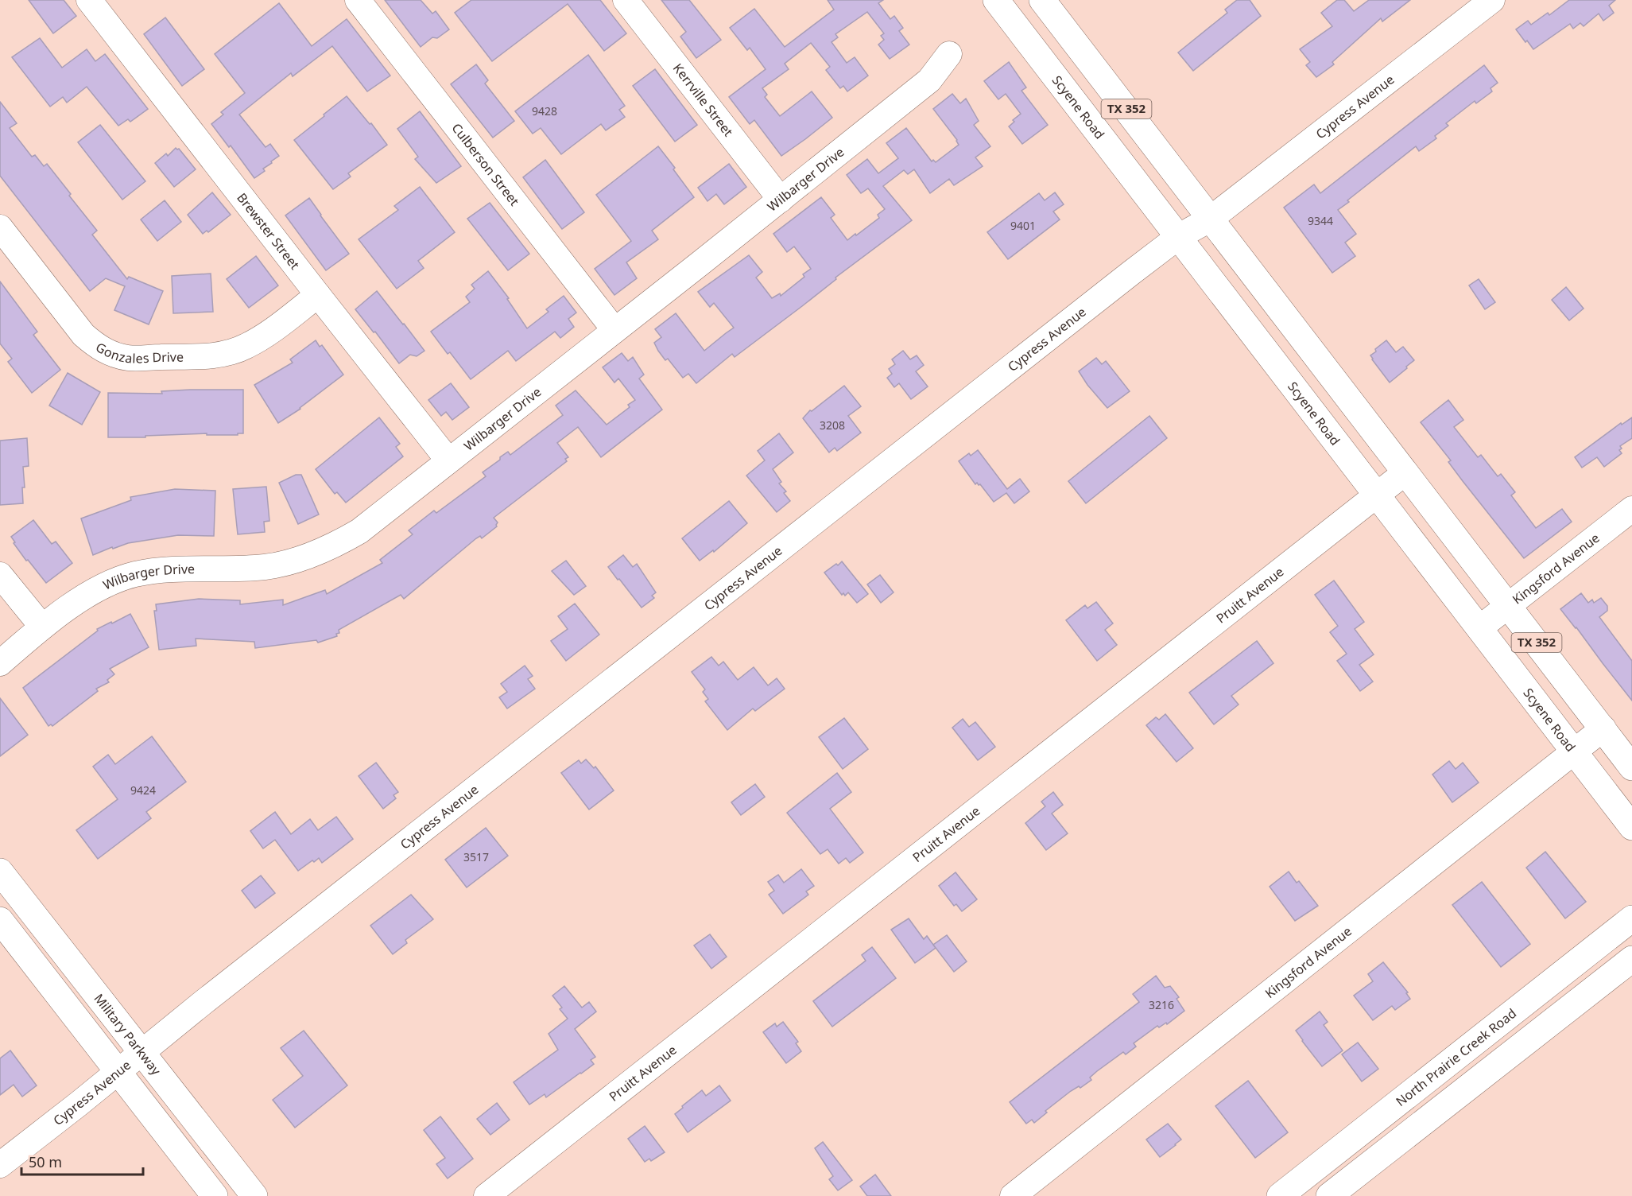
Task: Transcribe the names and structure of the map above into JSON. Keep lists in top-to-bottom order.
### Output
{
  "streets": {
    "main road": [
      "Scyene Road",
      "TX 352",
      "Military Parkway",
      "North Prairie Creek Road"
    ],
    "street": [
      "Kerrville Street",
      "Cypress Avenue",
      "Culberson Street",
      "Wilbarger Drive",
      "Brewster Street",
      "Gonzales Drive",
      "Kingsford Avenue",
      "Pruitt Avenue"
    ]
  },
  "crossings": [
    ["Kerrville Street", "Wilbarger Drive"],
    ["Cypress Avenue", "Scyene Road"],
    ["Cypress Avenue", "TX 352"],
    ["Cypress Avenue", "Military Parkway"],
    ["Scyene Road", "Kingsford Avenue"],
    ["Scyene Road", "Pruitt Avenue"],
    ["TX 352", "Kingsford Avenue"],
    ["TX 352", "Pruitt Avenue"],
    ["Culberson Street", "Wilbarger Drive"],
    ["Wilbarger Drive", "Brewster Street"],
    ["Brewster Street", "Gonzales Drive"]
  ],
  "house_numbers": [
    "9428",
    "9344",
    "9401",
    "3208",
    "9424",
    "3517",
    "3216"
  ],
  "scale_bar": "50 m"
}
